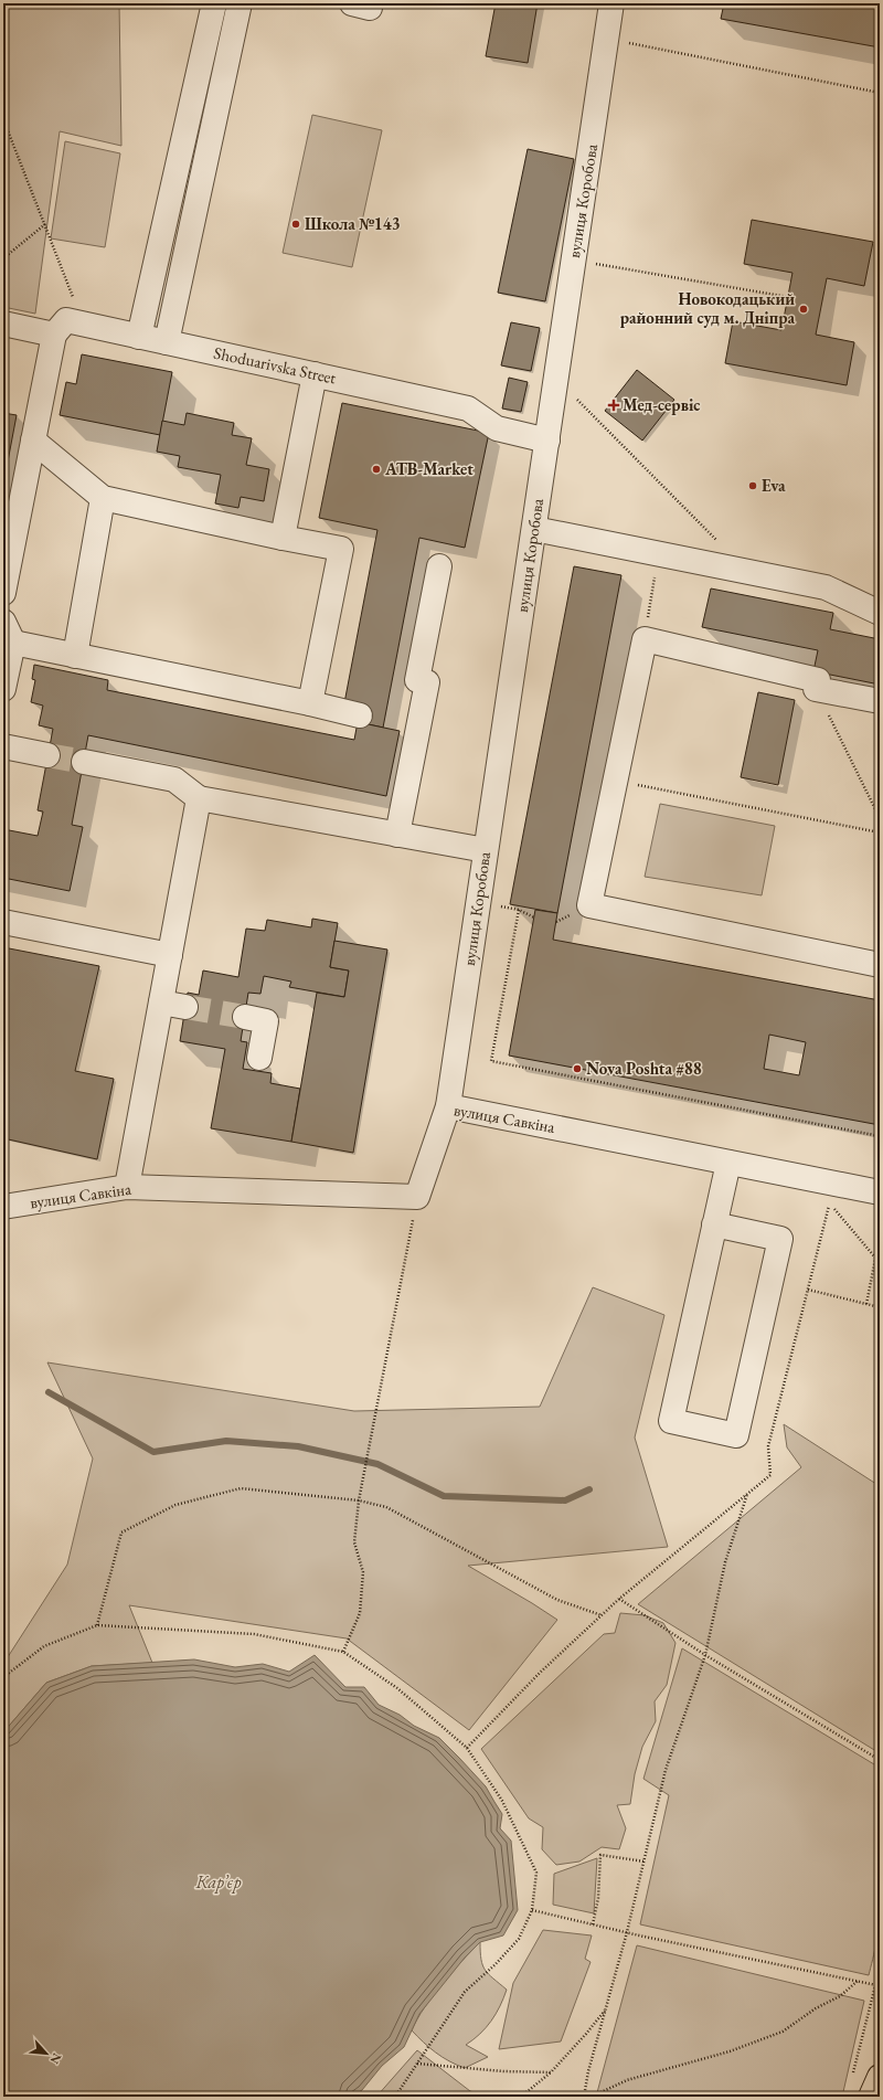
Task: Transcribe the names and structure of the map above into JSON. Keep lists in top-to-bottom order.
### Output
{
  "streets": {
    "street": ["вулиця Коробова", "Shoduarivska Street", "вулиця Савкіна"]
  },
  "crossings": [
    ["вулиця Коробова", "Shoduarivska Street"],
    ["вулиця Коробова", "вулиця Савкіна"]
  ],
  "water": ["Кар’єр"],
  "places": {
    "other": [
      "Школа №143",
      "Новокодацький районний суд м. Дніпра",
      "ATB-Market",
      "Eva",
      "Nova Poshta #88"
    ],
    "health": ["Мед-сервіс"]
  },
  "north": "bottom right"
}
